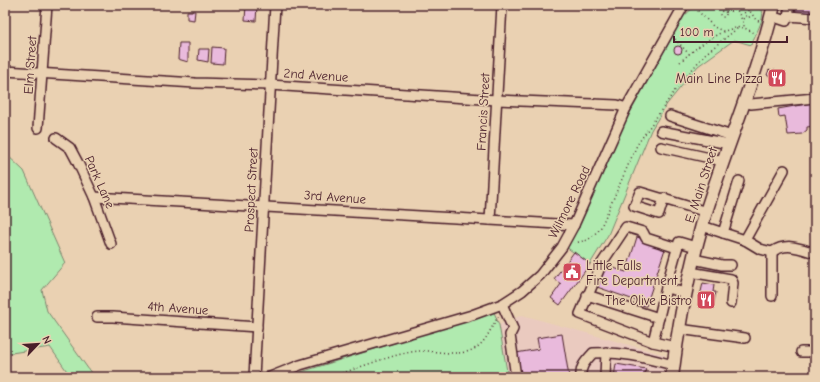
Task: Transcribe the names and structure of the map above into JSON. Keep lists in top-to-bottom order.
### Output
{
  "streets": {
    "main road": ["E. Main Street"],
    "street": [
      "Elm Street",
      "2nd Avenue",
      "Francis Street",
      "Park Lane",
      "Prospect Street",
      "3rd Avenue",
      "Wilmore Road",
      "4th Avenue"
    ]
  },
  "crossings": [
    ["Elm Street", "2nd Avenue"],
    ["2nd Avenue", "Francis Street"],
    ["2nd Avenue", "Prospect Street"],
    ["2nd Avenue", "Wilmore Road"],
    ["Francis Street", "3rd Avenue"],
    ["Park Lane", "3rd Avenue"],
    ["Prospect Street", "3rd Avenue"],
    ["Prospect Street", "4th Avenue"],
    ["3rd Avenue", "Wilmore Road"]
  ],
  "places": {
    "restaurant": ["Main Line Pizza", "The Olive Bistro"],
    "public building": ["Little Falls Fire Department"]
  },
  "scale_bar": "100 m",
  "north": "top right"
}
